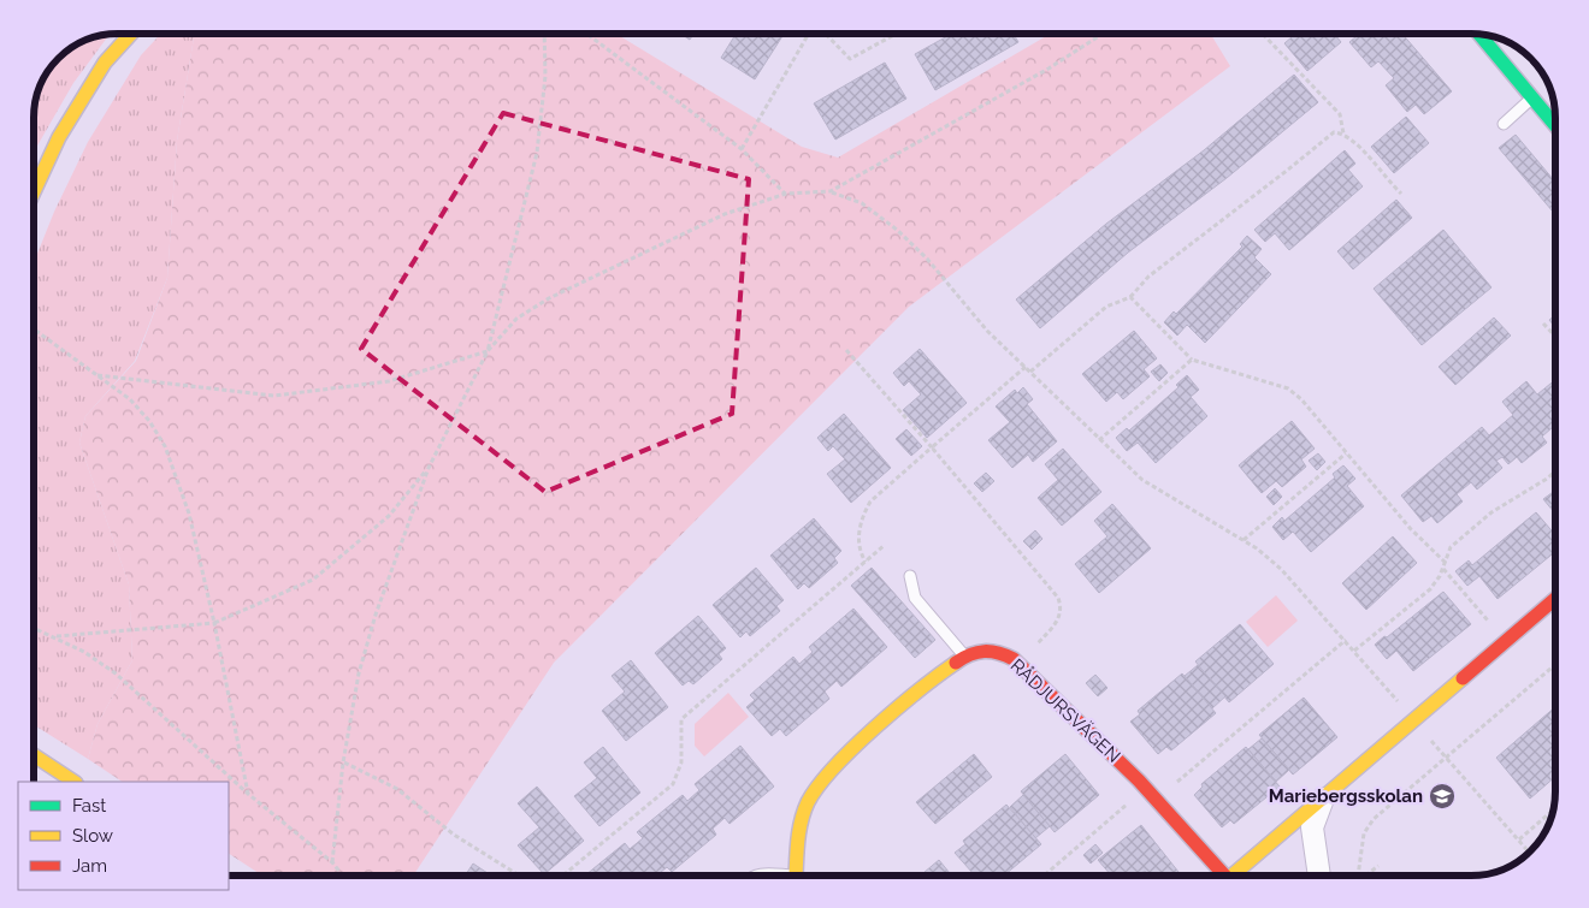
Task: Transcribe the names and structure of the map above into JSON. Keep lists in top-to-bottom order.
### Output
{
  "streets": {
    "street": ["RÅDJURSVÄGEN"]
  },
  "places": {
    "school or university": ["Mariebergsskolan"]
  },
  "legend": ["Fast", "Slow", "Jam"]
}
